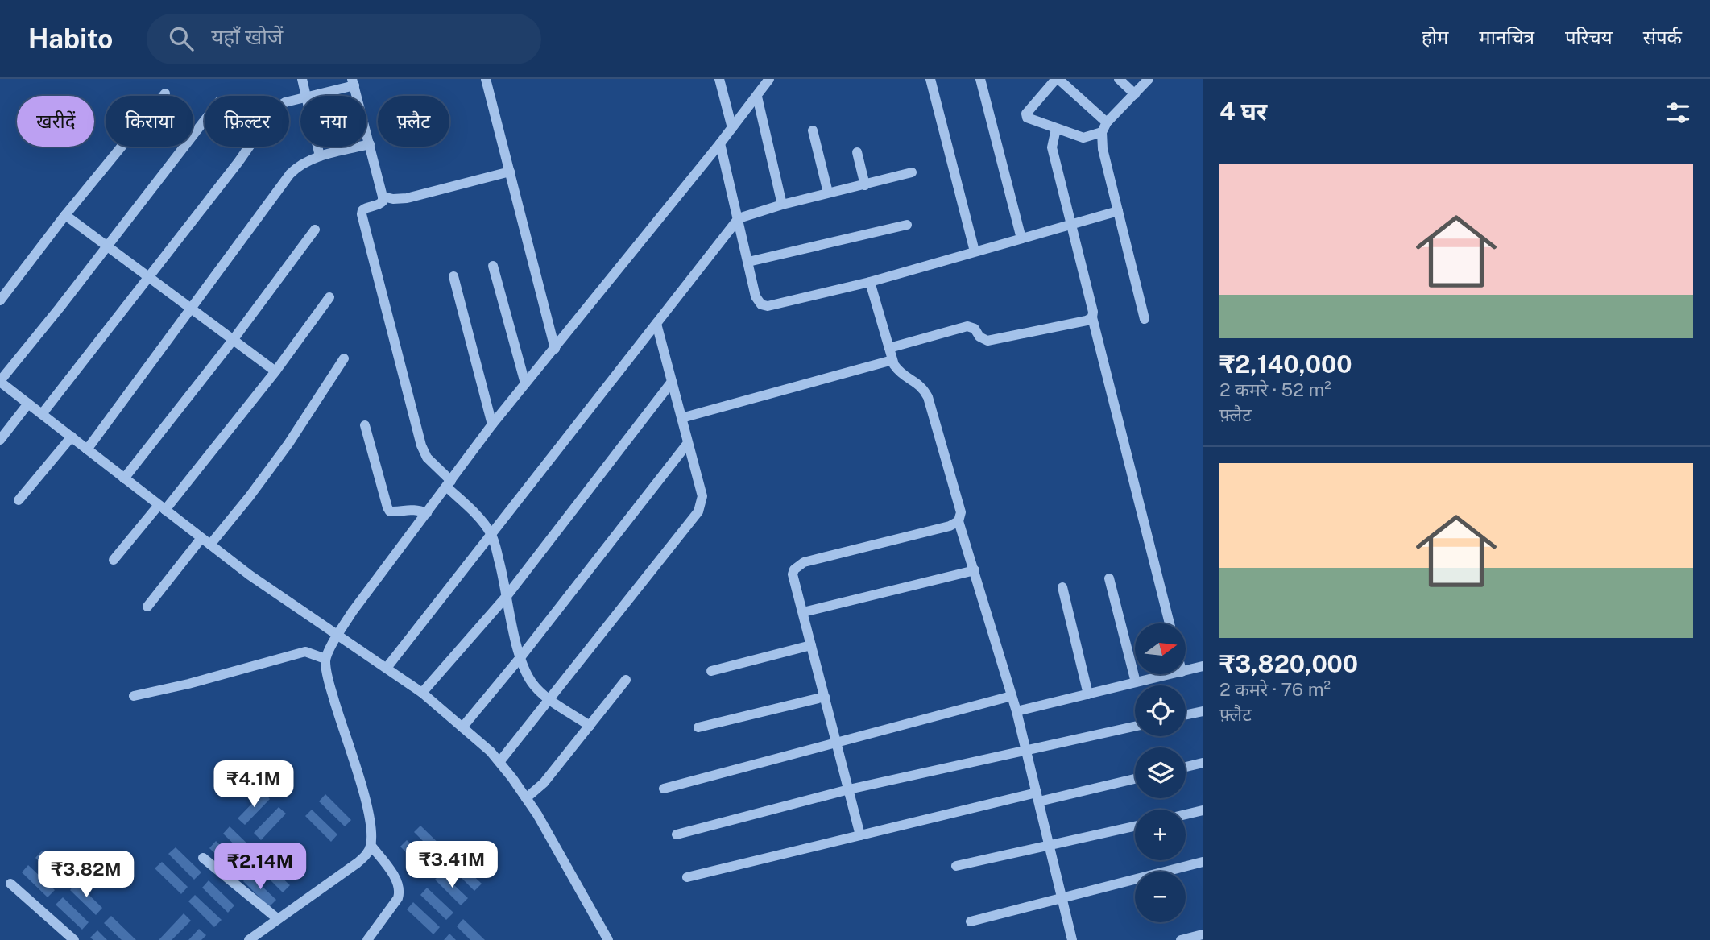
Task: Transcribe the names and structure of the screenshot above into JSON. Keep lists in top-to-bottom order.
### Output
{
  "north": "right",
  "page": {
    "header": "Habito",
    "search": "यहाँ खोजें",
    "nav": [
      "होम",
      "मानचित्र",
      "परिचय",
      "संपर्क"
    ],
    "heading": "4 घर",
    "chip": [
      "खरीदें",
      "किराया",
      "फ़िल्टर",
      "नया",
      "फ़्लैट"
    ],
    "list": [
      {
        "name": "₹2,140,000",
        "note": "2 कमरे · 52 m² · फ़्लैट"
      },
      {
        "name": "₹3,820,000",
        "note": "2 कमरे · 76 m² · फ़्लैट"
      }
    ],
    "map_buttons": ["+", "−"],
    "price": [
      "₹4.1M",
      "₹3.41M",
      "₹2.14M",
      "₹3.82M"
    ]
  }
}
